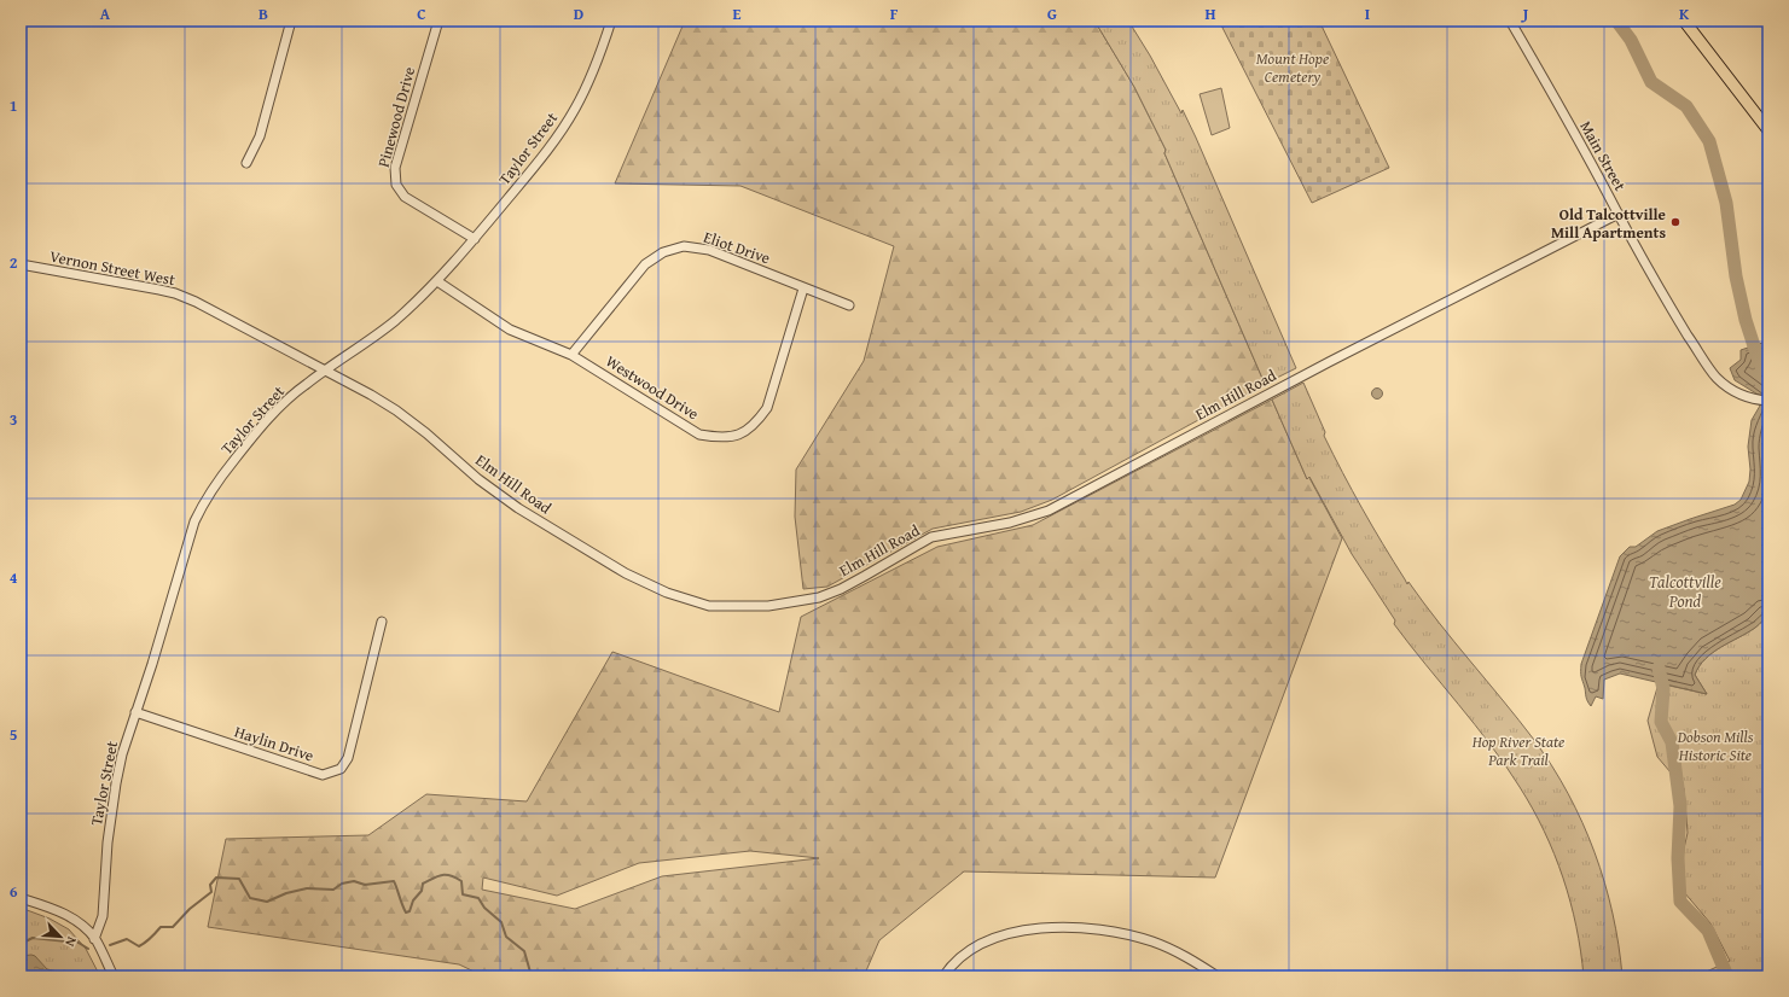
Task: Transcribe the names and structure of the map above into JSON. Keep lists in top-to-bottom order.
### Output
{
  "streets": {
    "street": [
      "Pinewood Drive",
      "Taylor Street",
      "Main Street",
      "Eliot Drive",
      "Vernon Street West",
      "Westwood Drive",
      "Elm Hill Road",
      "Haylin Drive"
    ]
  },
  "crossings": [
    ["Pinewood Drive", "Taylor Street"],
    ["Taylor Street", "Westwood Drive"],
    ["Taylor Street", "Elm Hill Road"],
    ["Taylor Street", "Haylin Drive"],
    ["Main Street", "Elm Hill Road"],
    ["Eliot Drive", "Westwood Drive"],
    ["Vernon Street West", "Elm Hill Road"]
  ],
  "water": ["Talcottville Pond"],
  "parks": ["Mount Hope Cemetery", "Dobson Mills Historic Site", "Hop River State Park Trail"],
  "places": ["Old Talcottville Mill Apartments"],
  "north": "bottom right",
  "grid": {
    "columns": [
      "A",
      "B",
      "C",
      "D",
      "E",
      "F",
      "G",
      "H",
      "I",
      "J",
      "K"
    ],
    "rows": [
      "1",
      "2",
      "3",
      "4",
      "5",
      "6"
    ]
  }
}
